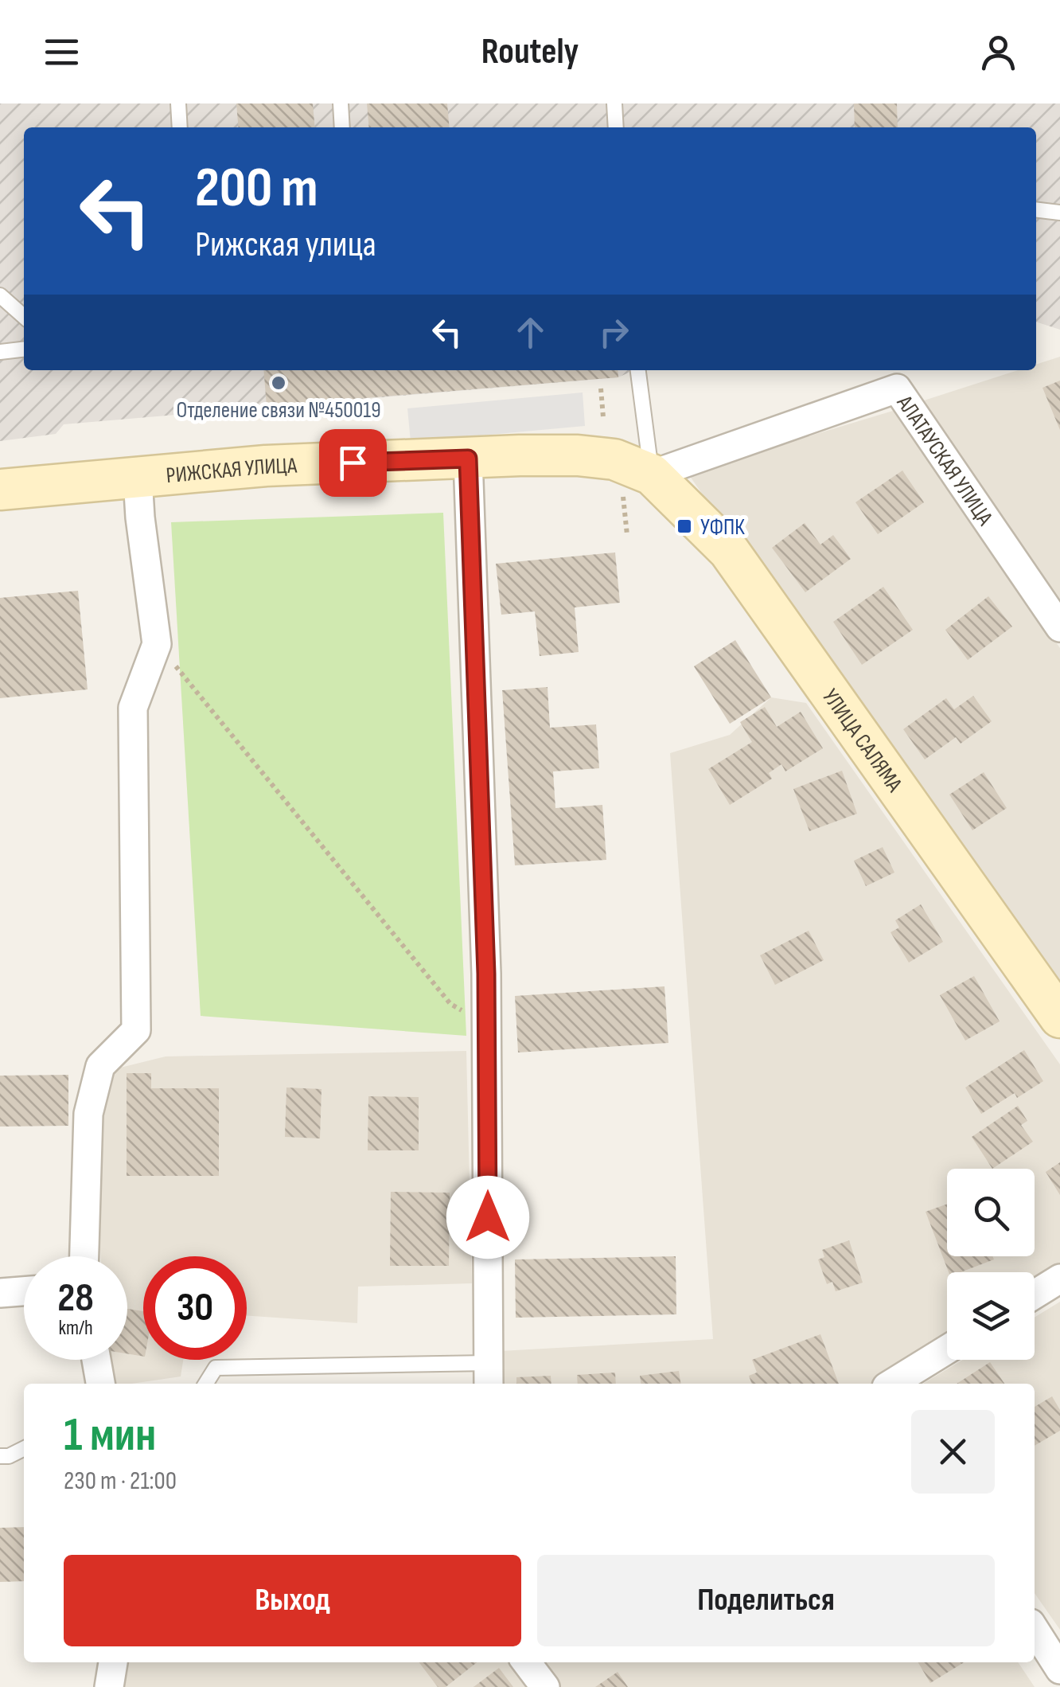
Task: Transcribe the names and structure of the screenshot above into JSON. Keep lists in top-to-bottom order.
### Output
{
  "streets": {
    "street": ["АЛАТАУСКАЯ УЛИЦА", "РИЖСКАЯ УЛИЦА", "УЛИЦА САЛЯМА"]
  },
  "crossings": [
    ["АЛАТАУСКАЯ УЛИЦА", "РИЖСКАЯ УЛИЦА"],
    ["АЛАТАУСКАЯ УЛИЦА", "УЛИЦА САЛЯМА"],
    ["РИЖСКАЯ УЛИЦА", "УЛИЦА САЛЯМА"]
  ],
  "places": {
    "other": ["Отделение связи №450019"],
    "transit": ["УФПК"]
  },
  "page": {
    "header": "Routely",
    "turn": ["200 m", "Рижская улица"],
    "speed": "28 km/h",
    "limit": "30",
    "heading": ["1 мин", "230 m · 21:00"],
    "buttons": ["Выход", "Поделиться"]
  }
}
